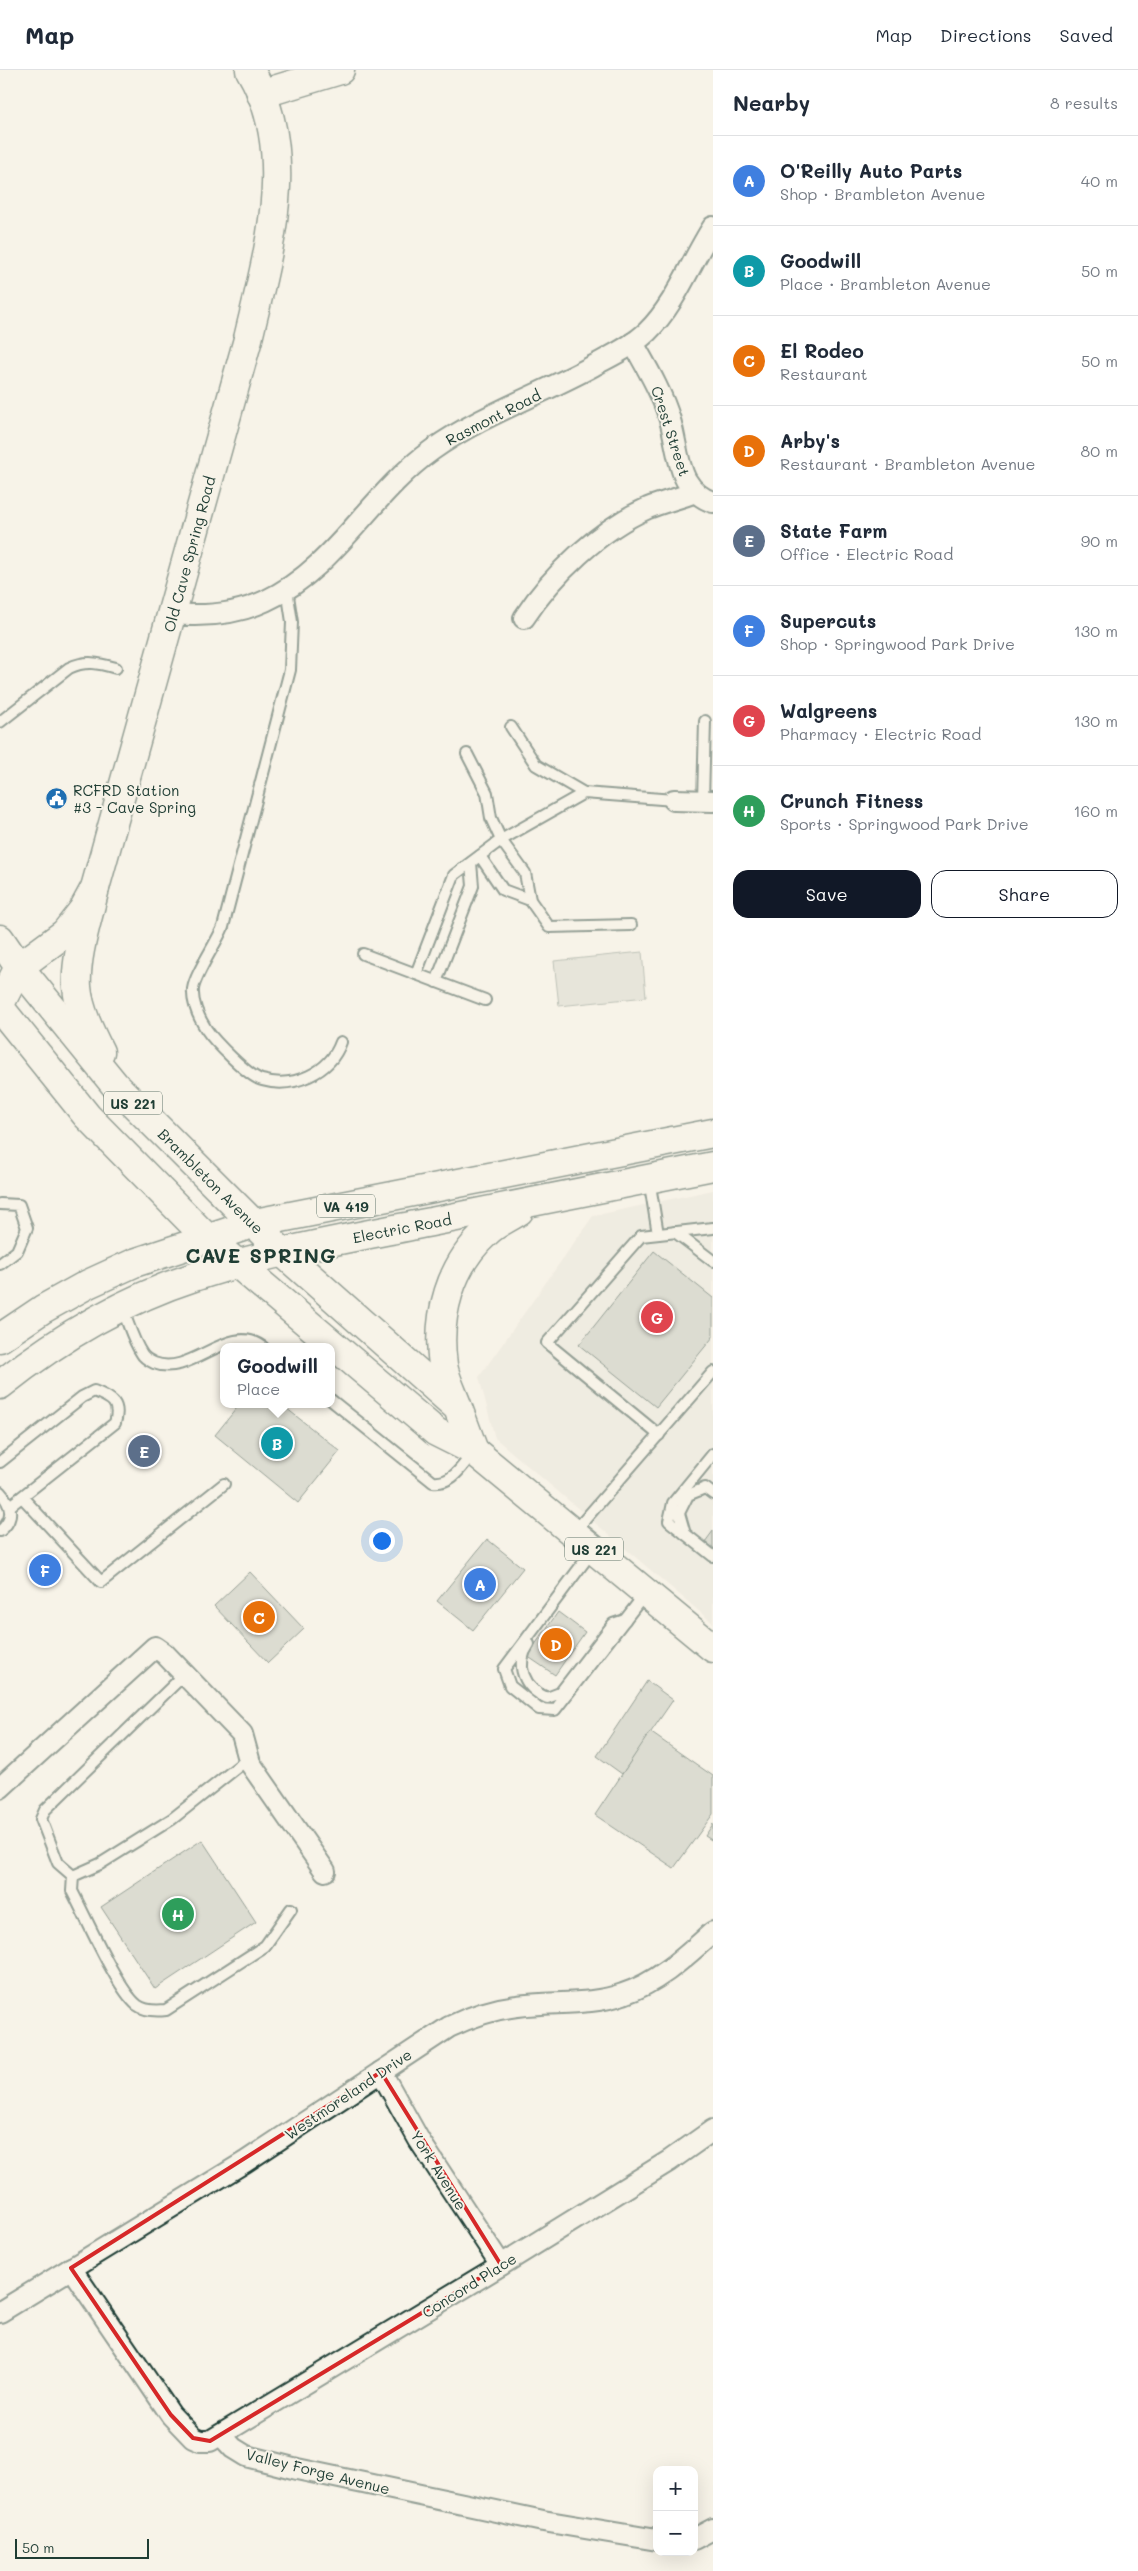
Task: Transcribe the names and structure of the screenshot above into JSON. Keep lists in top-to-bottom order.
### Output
{
  "streets": {
    "main road": [
      "Old Cave Spring Road",
      "US 221",
      "Brambleton Avenue",
      "VA 419",
      "Electric Road"
    ],
    "street": [
      "Rasmont Road",
      "Crest Street",
      "Westmoreland Drive",
      "York Avenue",
      "Concord Place",
      "Valley Forge Avenue"
    ]
  },
  "crossings": [
    ["Rasmont Road", "Crest Street"],
    ["Rasmont Road", "Old Cave Spring Road"],
    ["Old Cave Spring Road", "Brambleton Avenue"],
    ["US 221", "Brambleton Avenue"],
    ["US 221", "VA 419"],
    ["US 221", "Electric Road"],
    ["Brambleton Avenue", "VA 419"],
    ["Brambleton Avenue", "Electric Road"],
    ["Westmoreland Drive", "York Avenue"],
    ["York Avenue", "Concord Place"],
    ["Concord Place", "Valley Forge Avenue"]
  ],
  "districts": ["CAVE SPRING"],
  "places": {
    "public building": ["RCFRD Station #3 - Cave Spring"]
  },
  "scale_bar": "50 m",
  "page": {
    "header": "Map",
    "nav": ["Map", "Directions", "Saved"],
    "heading": ["Nearby", "8 results"],
    "list": [
      {
        "mark": "A",
        "name": "O'Reilly Auto Parts",
        "note": "Shop · Brambleton Avenue",
        "value": "40 m"
      },
      {
        "mark": "B",
        "name": "Goodwill",
        "note": "Place · Brambleton Avenue",
        "value": "50 m"
      },
      {
        "mark": "C",
        "name": "El Rodeo",
        "note": "Restaurant",
        "value": "50 m"
      },
      {
        "mark": "D",
        "name": "Arby's",
        "note": "Restaurant · Brambleton Avenue",
        "value": "80 m"
      },
      {
        "mark": "E",
        "name": "State Farm",
        "note": "Office · Electric Road",
        "value": "90 m"
      },
      {
        "mark": "F",
        "name": "Supercuts",
        "note": "Shop · Springwood Park Drive",
        "value": "130 m"
      },
      {
        "mark": "G",
        "name": "Walgreens",
        "note": "Pharmacy · Electric Road",
        "value": "130 m"
      },
      {
        "mark": "H",
        "name": "Crunch Fitness",
        "note": "Sports · Springwood Park Drive",
        "value": "160 m"
      }
    ],
    "buttons": ["Save", "Share"],
    "pins": [
      "G",
      "B",
      "E",
      "F",
      "A",
      "C",
      "D",
      "H"
    ],
    "popup": ["Goodwill", "Place"],
    "map_buttons": ["+", "−"],
    "scale": "50 m"
  }
}
